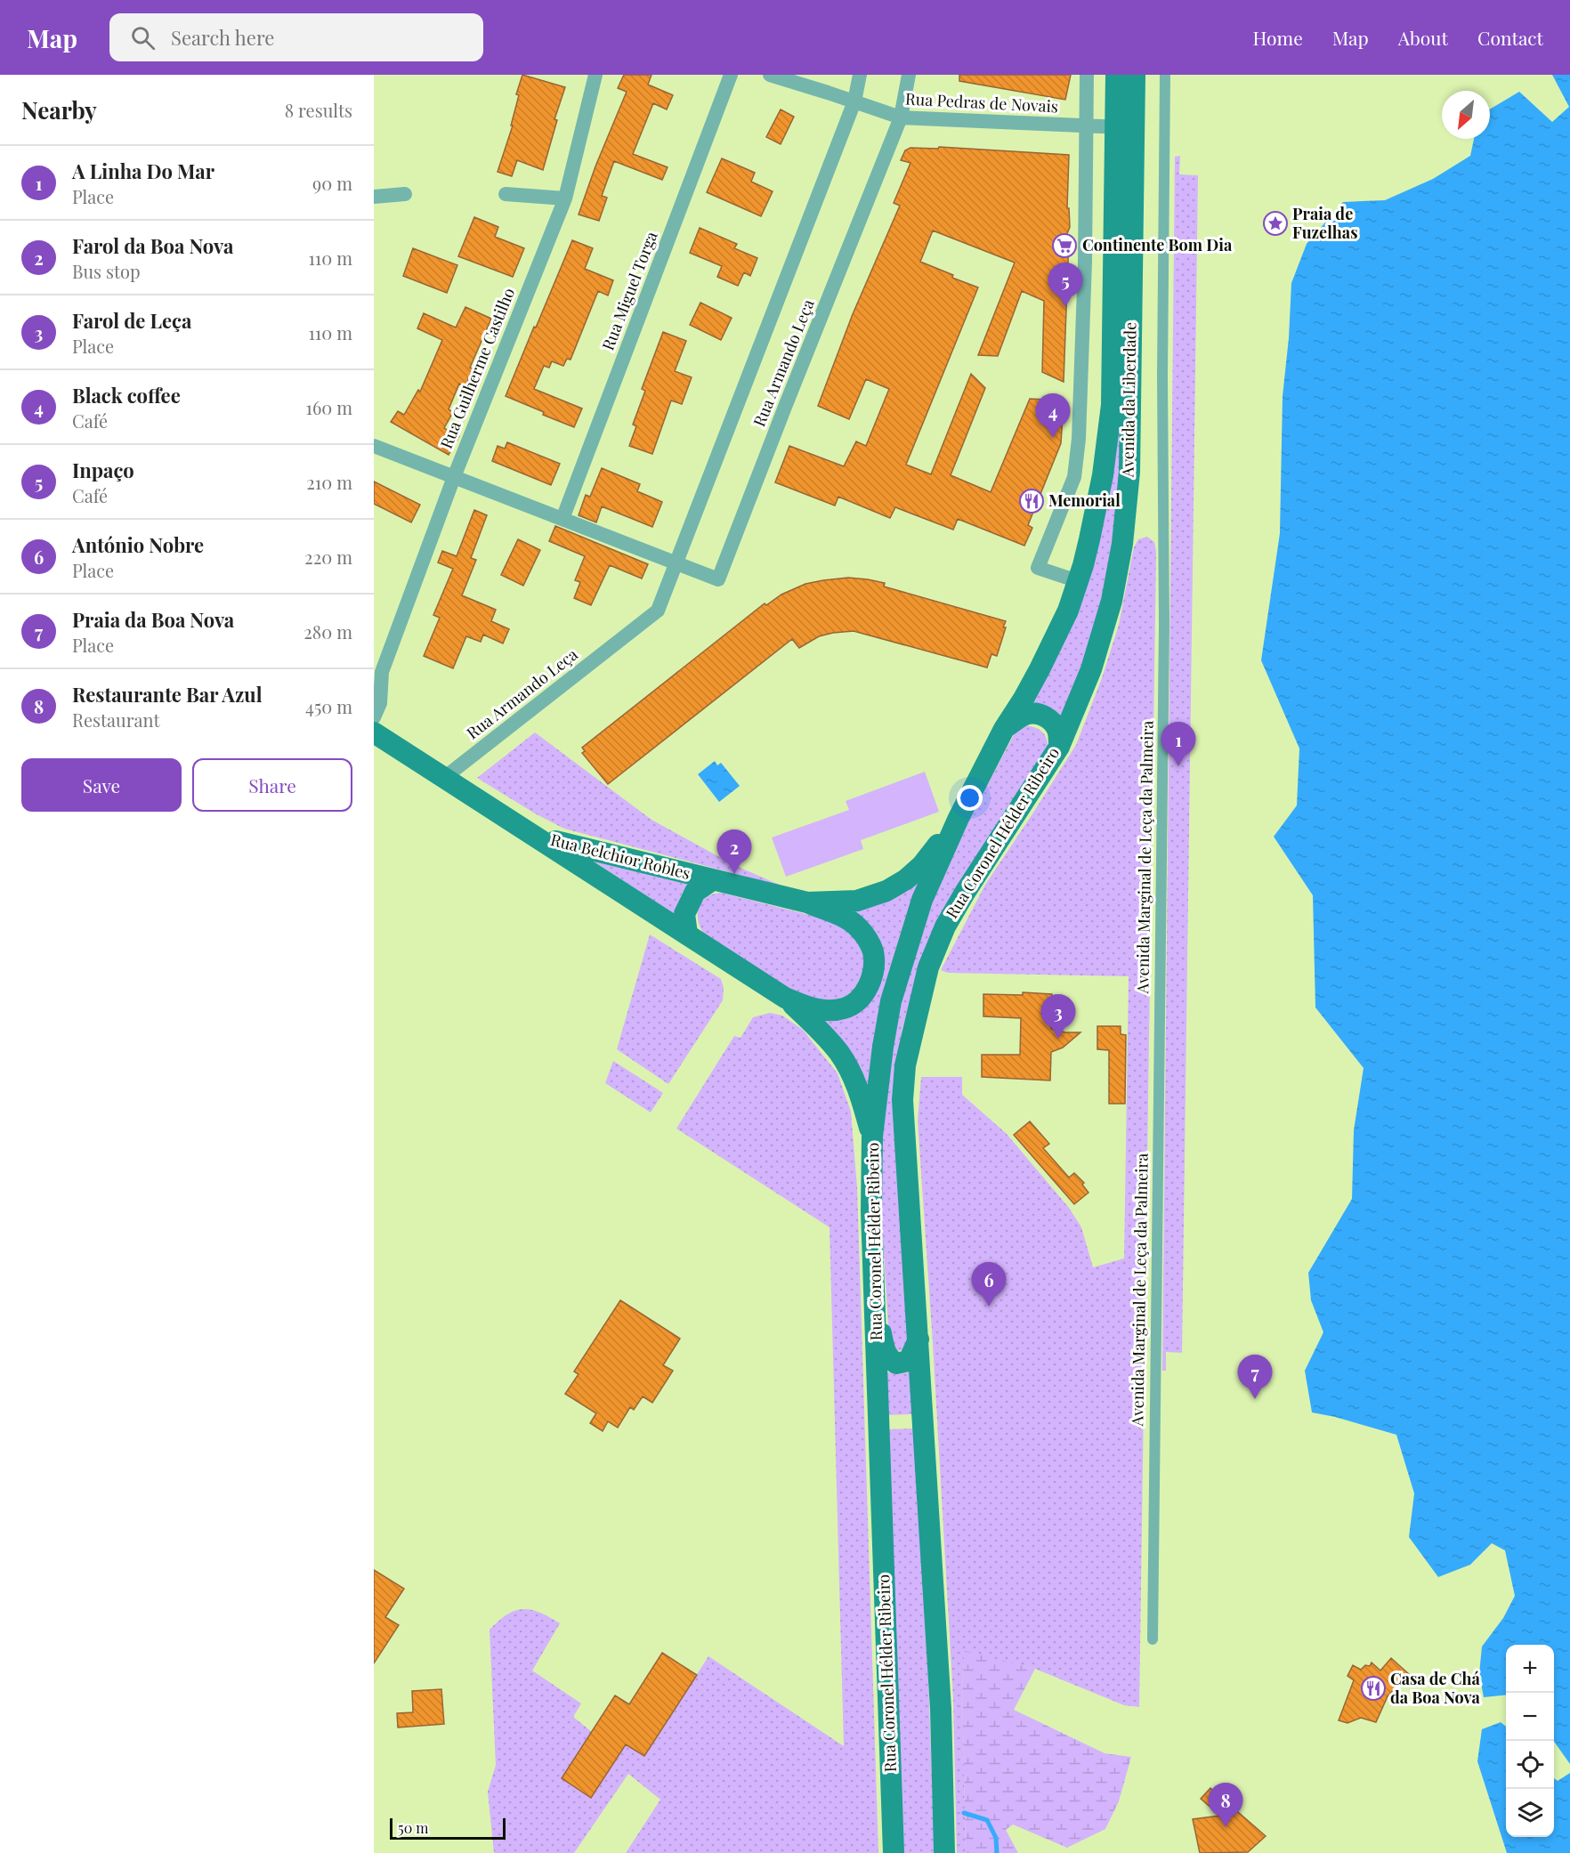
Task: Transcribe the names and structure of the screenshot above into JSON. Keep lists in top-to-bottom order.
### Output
{
  "streets": {
    "main road": ["Avenida da Liberdade", "Rua Coronel Hélder Ribeiro", "Rua Belchior Robles"],
    "street": [
      "Rua Pedras de Novais",
      "Rua Miguel Torga",
      "Rua Armando Leça",
      "Rua Guilherme Castilho",
      "Avenida Marginal de Leça da Palmeira"
    ]
  },
  "crossings": [
    ["Rua Pedras de Novais", "Rua Armando Leça"],
    ["Rua Pedras de Novais", "Avenida da Liberdade"],
    ["Rua Miguel Torga", "Rua Armando Leça"],
    ["Rua Armando Leça", "Rua Guilherme Castilho"],
    ["Rua Armando Leça", "Rua Belchior Robles"],
    ["Avenida da Liberdade", "Rua Coronel Hélder Ribeiro"],
    ["Rua Coronel Hélder Ribeiro", "Rua Belchior Robles"]
  ],
  "places": {
    "place": ["Praia de Fuzelhas"],
    "supermarket": ["Continente Bom Dia"],
    "restaurant": ["Memorial", "Casa de Chá da Boa Nova"]
  },
  "scale_bar": "50 m",
  "north": "bottom left",
  "page": {
    "header": "Map",
    "search": "Search here",
    "nav": [
      "Home",
      "Map",
      "About",
      "Contact"
    ],
    "heading": ["Nearby", "8 results"],
    "list": [
      {
        "mark": "1",
        "name": "A Linha Do Mar",
        "note": "Place",
        "value": "90 m"
      },
      {
        "mark": "2",
        "name": "Farol da Boa Nova",
        "note": "Bus stop",
        "value": "110 m"
      },
      {
        "mark": "3",
        "name": "Farol de Leça",
        "note": "Place",
        "value": "110 m"
      },
      {
        "mark": "4",
        "name": "Black coffee",
        "note": "Café",
        "value": "160 m"
      },
      {
        "mark": "5",
        "name": "Inpaço",
        "note": "Café",
        "value": "210 m"
      },
      {
        "mark": "6",
        "name": "António Nobre",
        "note": "Place",
        "value": "220 m"
      },
      {
        "mark": "7",
        "name": "Praia da Boa Nova",
        "note": "Place",
        "value": "280 m"
      },
      {
        "mark": "8",
        "name": "Restaurante Bar Azul",
        "note": "Restaurant",
        "value": "450 m"
      }
    ],
    "pins": [
      "5",
      "4",
      "1",
      "2",
      "3",
      "6",
      "7",
      "8"
    ],
    "buttons": ["Save", "Share"],
    "map_buttons": ["+", "−"],
    "scale": "50 m"
  }
}
